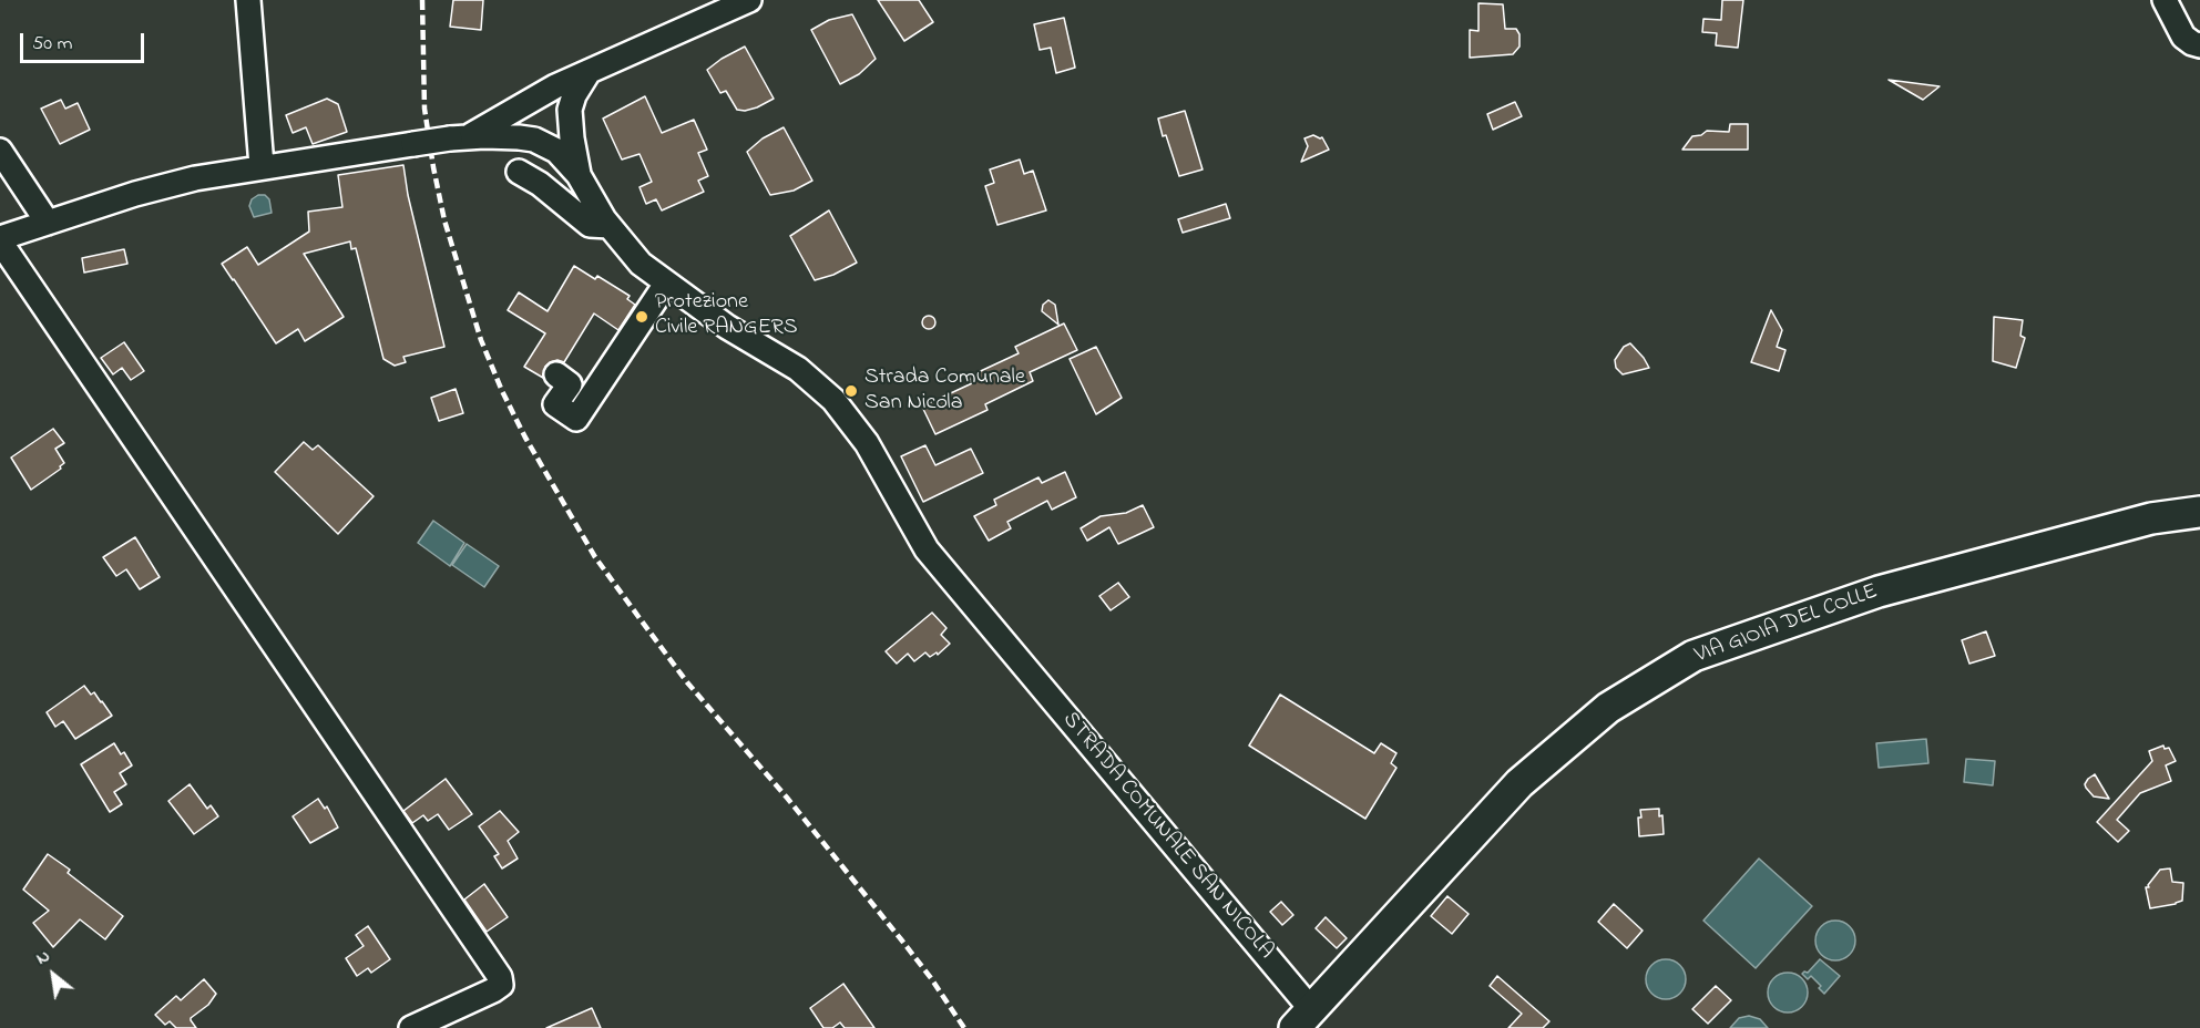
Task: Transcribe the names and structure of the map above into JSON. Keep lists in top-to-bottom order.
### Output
{
  "streets": {
    "main road": ["VIA GIOIA DEL COLLE"],
    "street": ["STRADA COMUNALE SAN NICOLA"]
  },
  "crossings": [
    ["VIA GIOIA DEL COLLE", "STRADA COMUNALE SAN NICOLA"]
  ],
  "places": ["Protezione Civile RANGERS", "Strada Comunale San Nicola"],
  "scale_bar": "50 m",
  "north": "top left"
}
